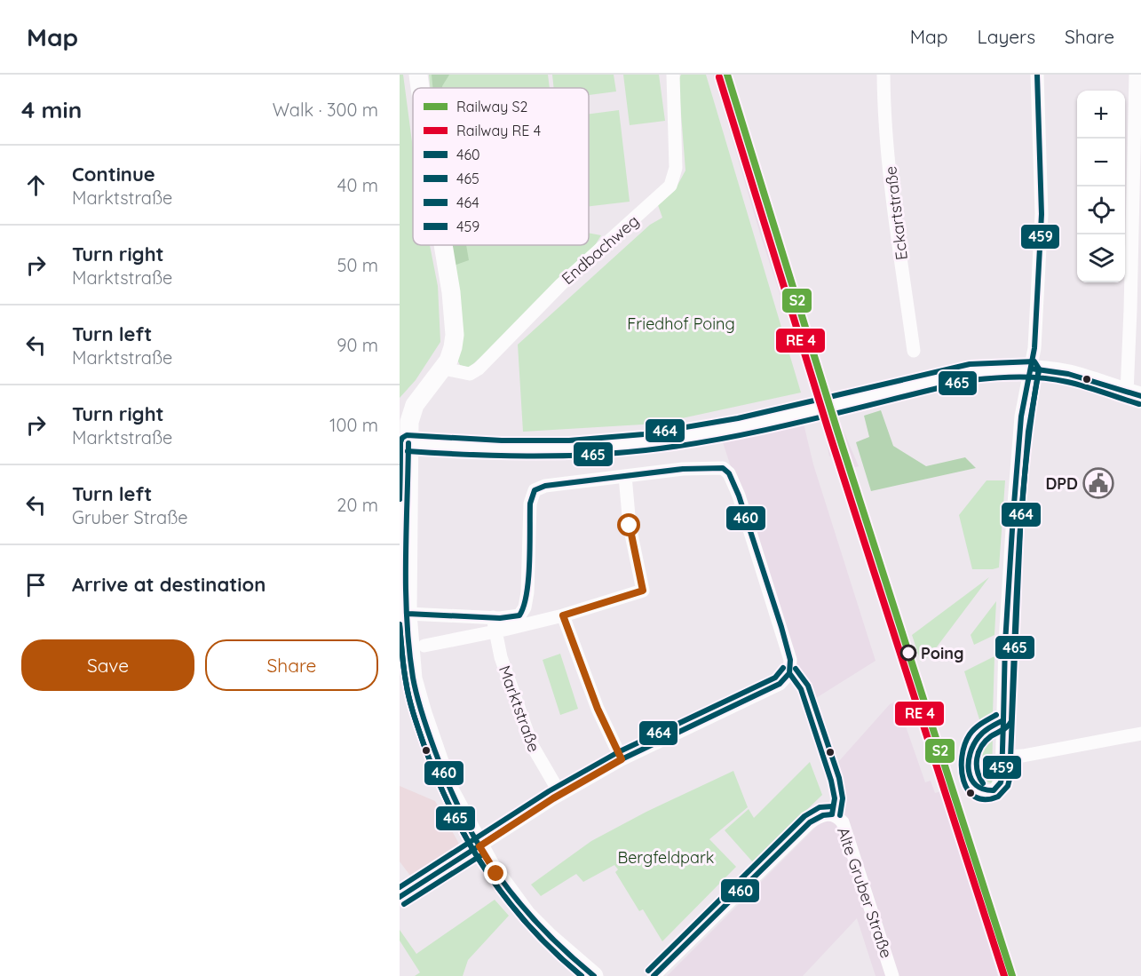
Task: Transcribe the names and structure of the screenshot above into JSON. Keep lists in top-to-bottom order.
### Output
{
  "streets": {
    "street": [
      "Eckartstraße",
      "Endbachweg",
      "Marktstraße",
      "Alte Gruber Straße"
    ]
  },
  "parks": ["Friedhof Poing", "Bergfeldpark"],
  "places": {
    "public building": ["DPD"],
    "other": ["Poing"]
  },
  "lines": [
    "rail line S2",
    "transit line 459",
    "transit line 464",
    "transit line 465",
    "transit line 460"
  ],
  "legend": [
    "Railway S2",
    "Railway RE 4",
    "460",
    "465",
    "464",
    "459"
  ],
  "page": {
    "header": "Map",
    "nav": ["Map", "Layers", "Share"],
    "heading": ["4 min", "Walk · 300 m"],
    "map_buttons": ["+", "−"],
    "list": [
      ["Continue", "Marktstraße", "40 m"],
      ["Turn right", "Marktstraße", "50 m"],
      ["Turn left", "Marktstraße", "90 m"],
      ["Turn right", "Marktstraße", "100 m"],
      ["Turn left", "Gruber Straße", "20 m"],
      "Arrive at destination"
    ],
    "buttons": ["Save", "Share"]
  }
}
